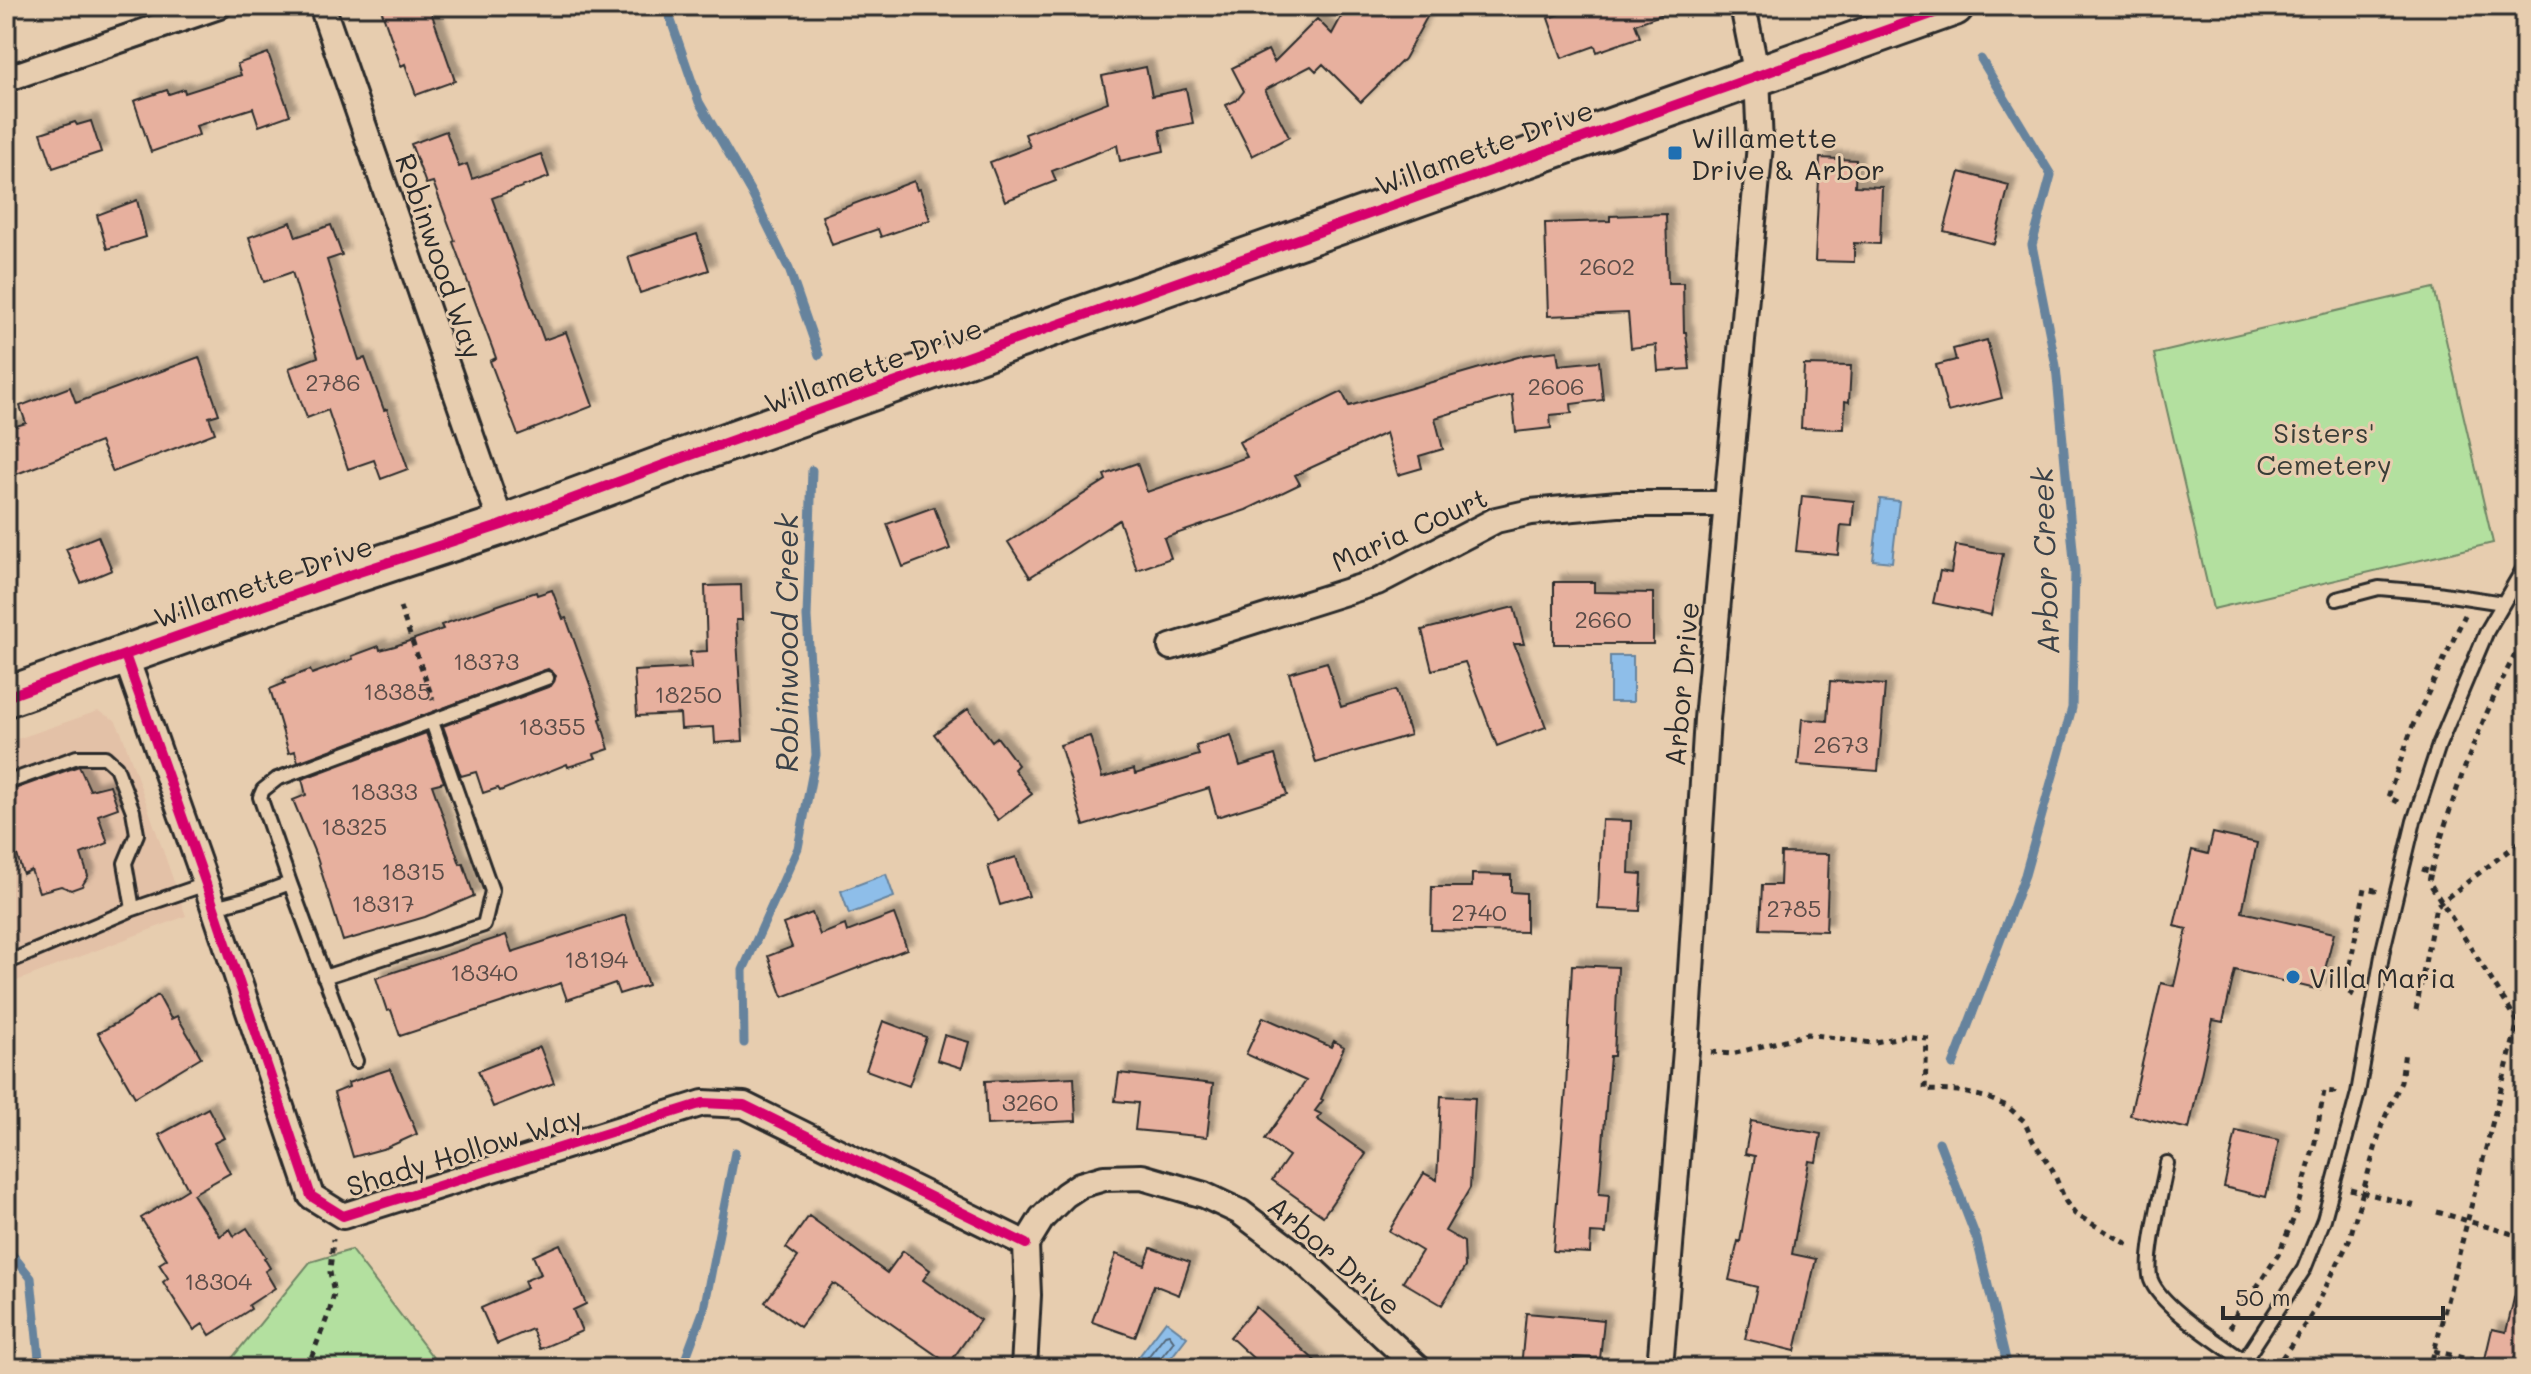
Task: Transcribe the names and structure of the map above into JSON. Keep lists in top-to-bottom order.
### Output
{
  "streets": {
    "main road": ["Willamette Drive"],
    "street": [
      "Robinwood Way",
      "Maria Court",
      "Arbor Drive",
      "Shady Hollow Way"
    ]
  },
  "crossings": [
    ["Willamette Drive", "Robinwood Way"],
    ["Willamette Drive", "Arbor Drive"],
    ["Willamette Drive", "Shady Hollow Way"],
    ["Maria Court", "Arbor Drive"],
    ["Arbor Drive", "Shady Hollow Way"]
  ],
  "water": ["Arbor Creek", "Robinwood Creek"],
  "parks": ["Sisters' Cemetery"],
  "places": {
    "transit": ["Willamette Drive & Arbor"],
    "other": ["Villa Maria"]
  },
  "house_numbers": [
    "2602",
    "2786",
    "2606",
    "2660",
    "18373",
    "18385",
    "18250",
    "18355",
    "2673",
    "18333",
    "18325",
    "18315",
    "18317",
    "2785",
    "2740",
    "18194",
    "18340",
    "3260",
    "18304"
  ],
  "scale_bar": "50 m"
}
